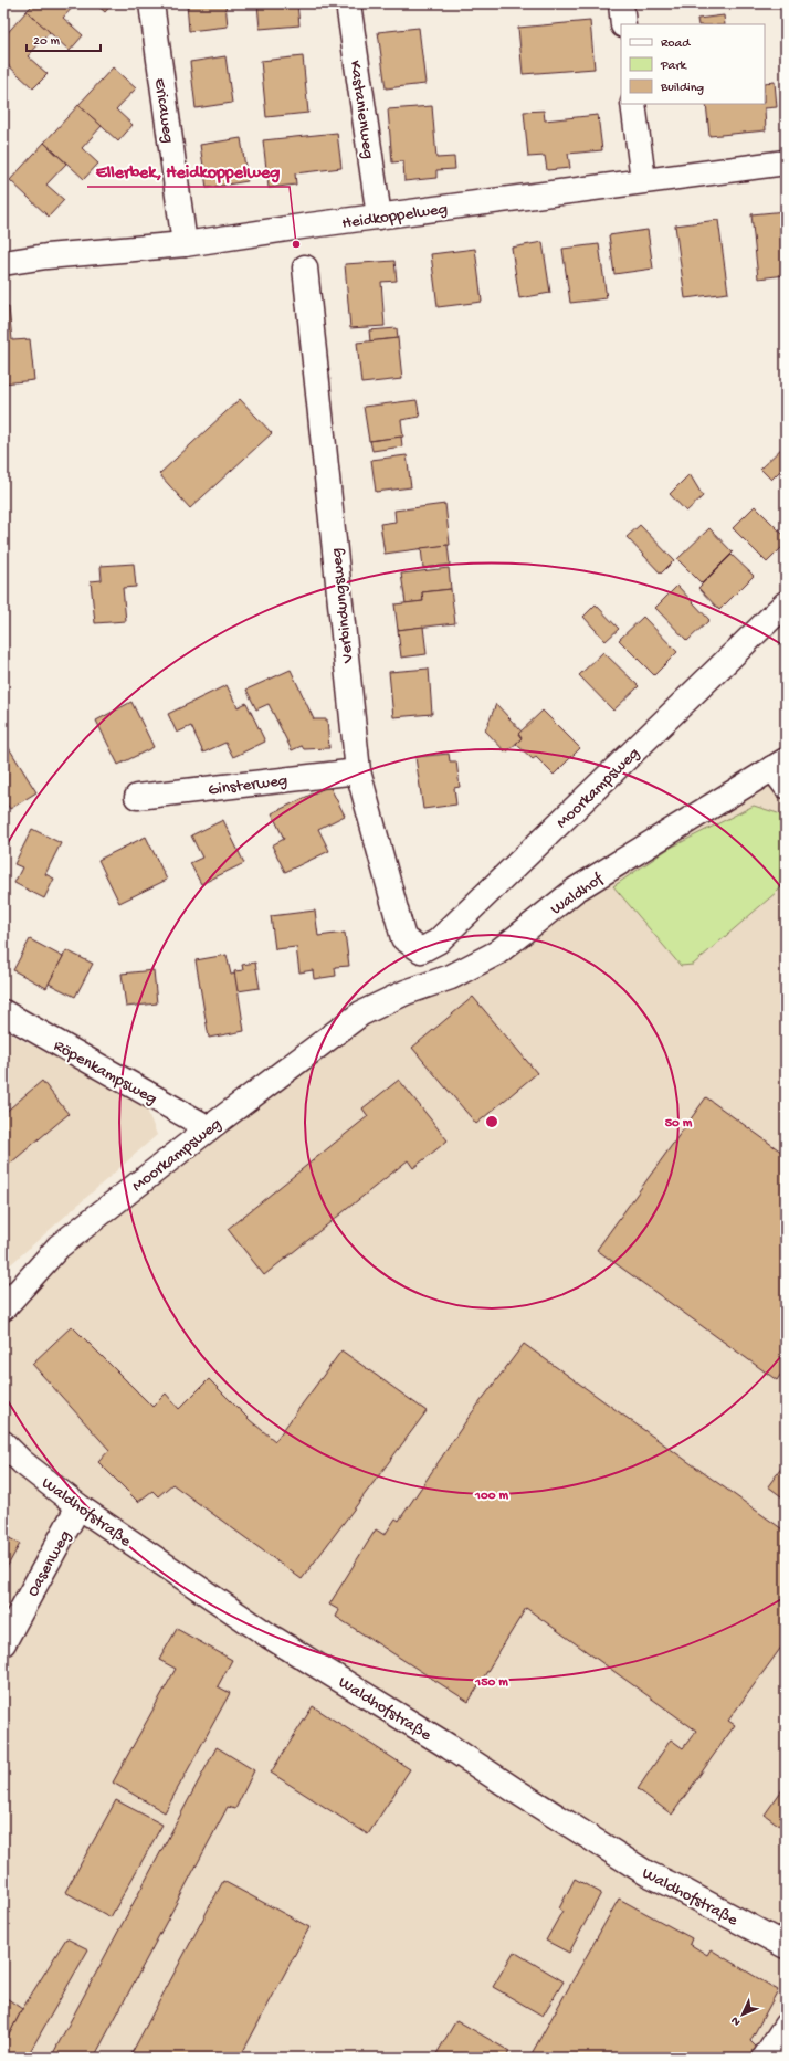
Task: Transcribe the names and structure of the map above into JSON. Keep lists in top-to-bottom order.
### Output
{
  "streets": {
    "street": [
      "Kastanienweg",
      "Ericaweg",
      "Heidkoppelweg",
      "Verbindungsweg",
      "Ginsterweg",
      "Moorkampsweg",
      "Waldhof",
      "Röpenkampsweg",
      "Waldhofstraße",
      "Oasenweg"
    ]
  },
  "crossings": [
    ["Kastanienweg", "Heidkoppelweg"],
    ["Ericaweg", "Heidkoppelweg"],
    ["Verbindungsweg", "Ginsterweg"],
    ["Verbindungsweg", "Moorkampsweg"],
    ["Moorkampsweg", "Waldhof"],
    ["Moorkampsweg", "Röpenkampsweg"],
    ["Waldhofstraße", "Oasenweg"]
  ],
  "places": ["Ellerbek, Heidkoppelweg"],
  "legend": ["Road", "Park", "Building"],
  "scale_bar": "20 m",
  "north": "bottom left",
  "rings": ["50 m", "100 m", "150 m"]
}
